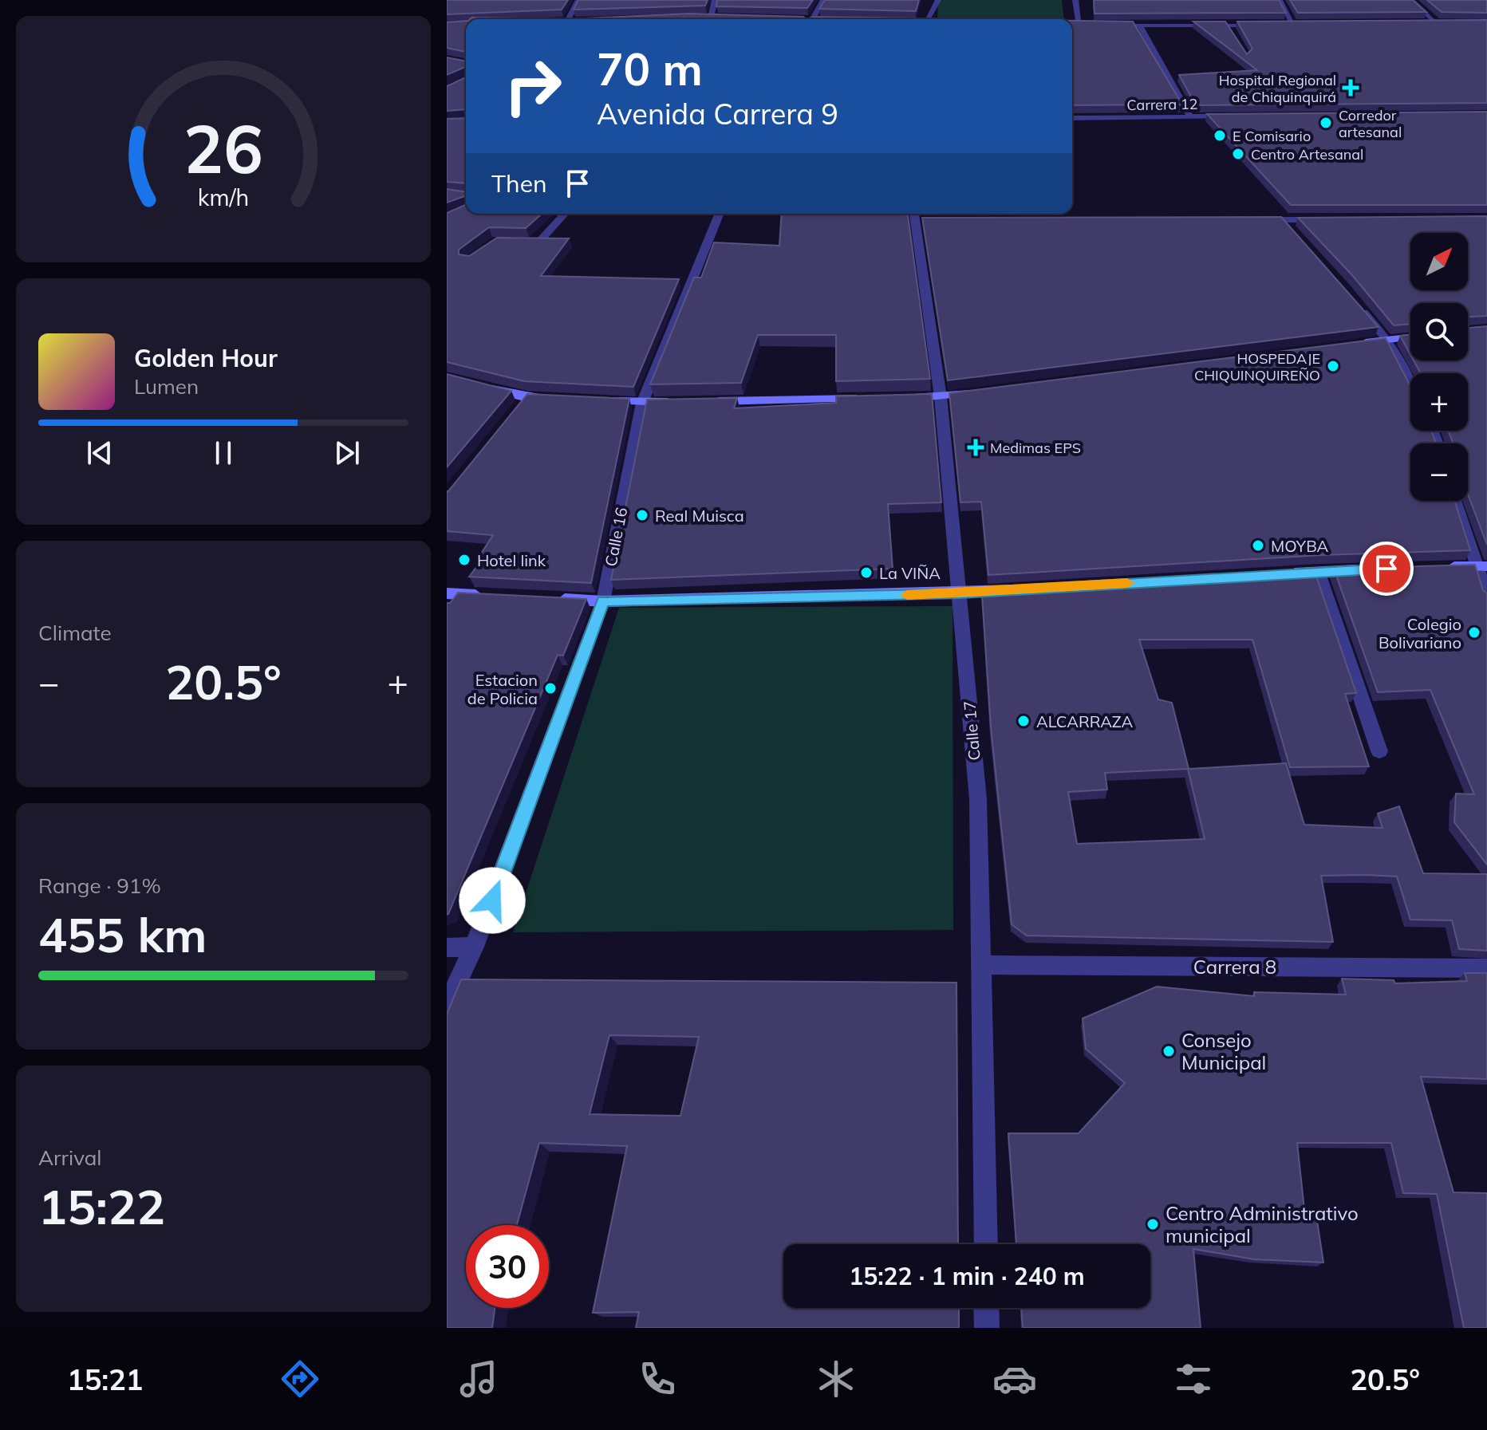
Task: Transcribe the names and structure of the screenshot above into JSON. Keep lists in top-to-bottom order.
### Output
{
  "streets": {
    "street": [
      "Carrera 12",
      "Calle 16",
      "Calle 17",
      "Carrera 8"
    ]
  },
  "crossings": [
    ["Calle 17", "Carrera 8"]
  ],
  "places": {
    "health": ["Hospital Regional de Chiquinquirá", "Medimas EPS"],
    "other": [
      "Corredor artesanal",
      "E Comisario",
      "Centro Artesanal",
      "HOSPEDAJE CHIQUINQUIREÑO",
      "Real Muisca",
      "MOYBA",
      "Hotel link",
      "La VIÑA",
      "Colegio Bolivariano",
      "Estacion de Policia",
      "ALCARRAZA",
      "Consejo Municipal",
      "Centro Administrativo municipal"
    ]
  },
  "north": "top right",
  "page": {
    "turn": ["70 m", "Avenida Carrera 9"],
    "then": "Then",
    "map_buttons": ["+", "−"],
    "song": ["Golden Hour", "Lumen"],
    "tile": [
      "Climate",
      ["Range · 91%", "455 km"],
      ["Arrival", "15:22"]
    ],
    "heat": ["−", "20.5°", "+"],
    "limit": "30",
    "trip": "15:22 · 1 min · 240 m",
    "tabs": ["15:21", "20.5°"],
    "gauge": ["26", "km/h"]
  }
}
